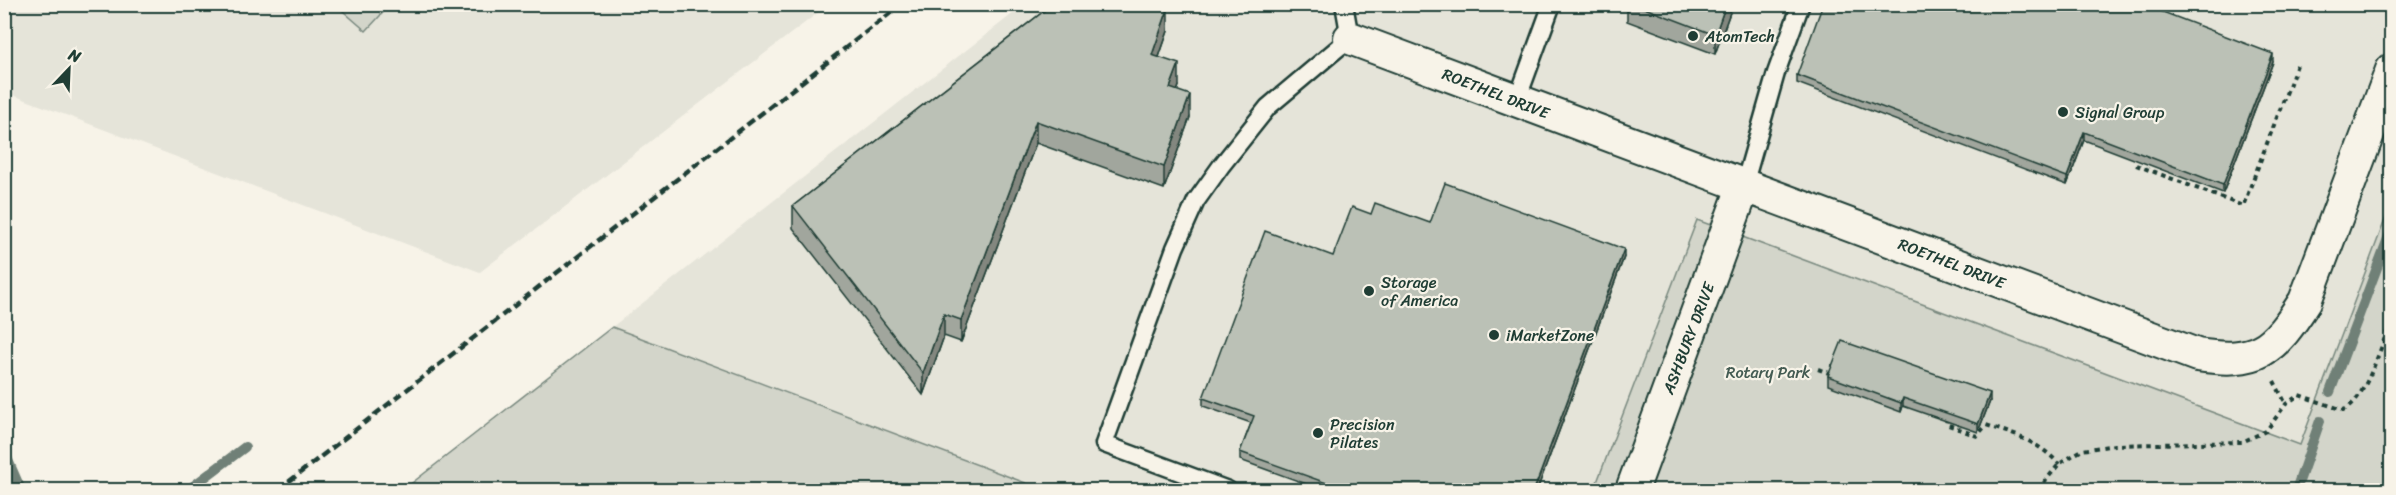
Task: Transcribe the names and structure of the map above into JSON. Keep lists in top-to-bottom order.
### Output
{
  "streets": {
    "street": ["ROETHEL DRIVE", "ASHBURY DRIVE"]
  },
  "crossings": [
    ["ROETHEL DRIVE", "ASHBURY DRIVE"]
  ],
  "parks": ["Rotary Park"],
  "places": [
    "AtomTech",
    "Signal Group",
    "Storage of America",
    "iMarketZone",
    "Precision Pilates"
  ],
  "north": "top right"
}
